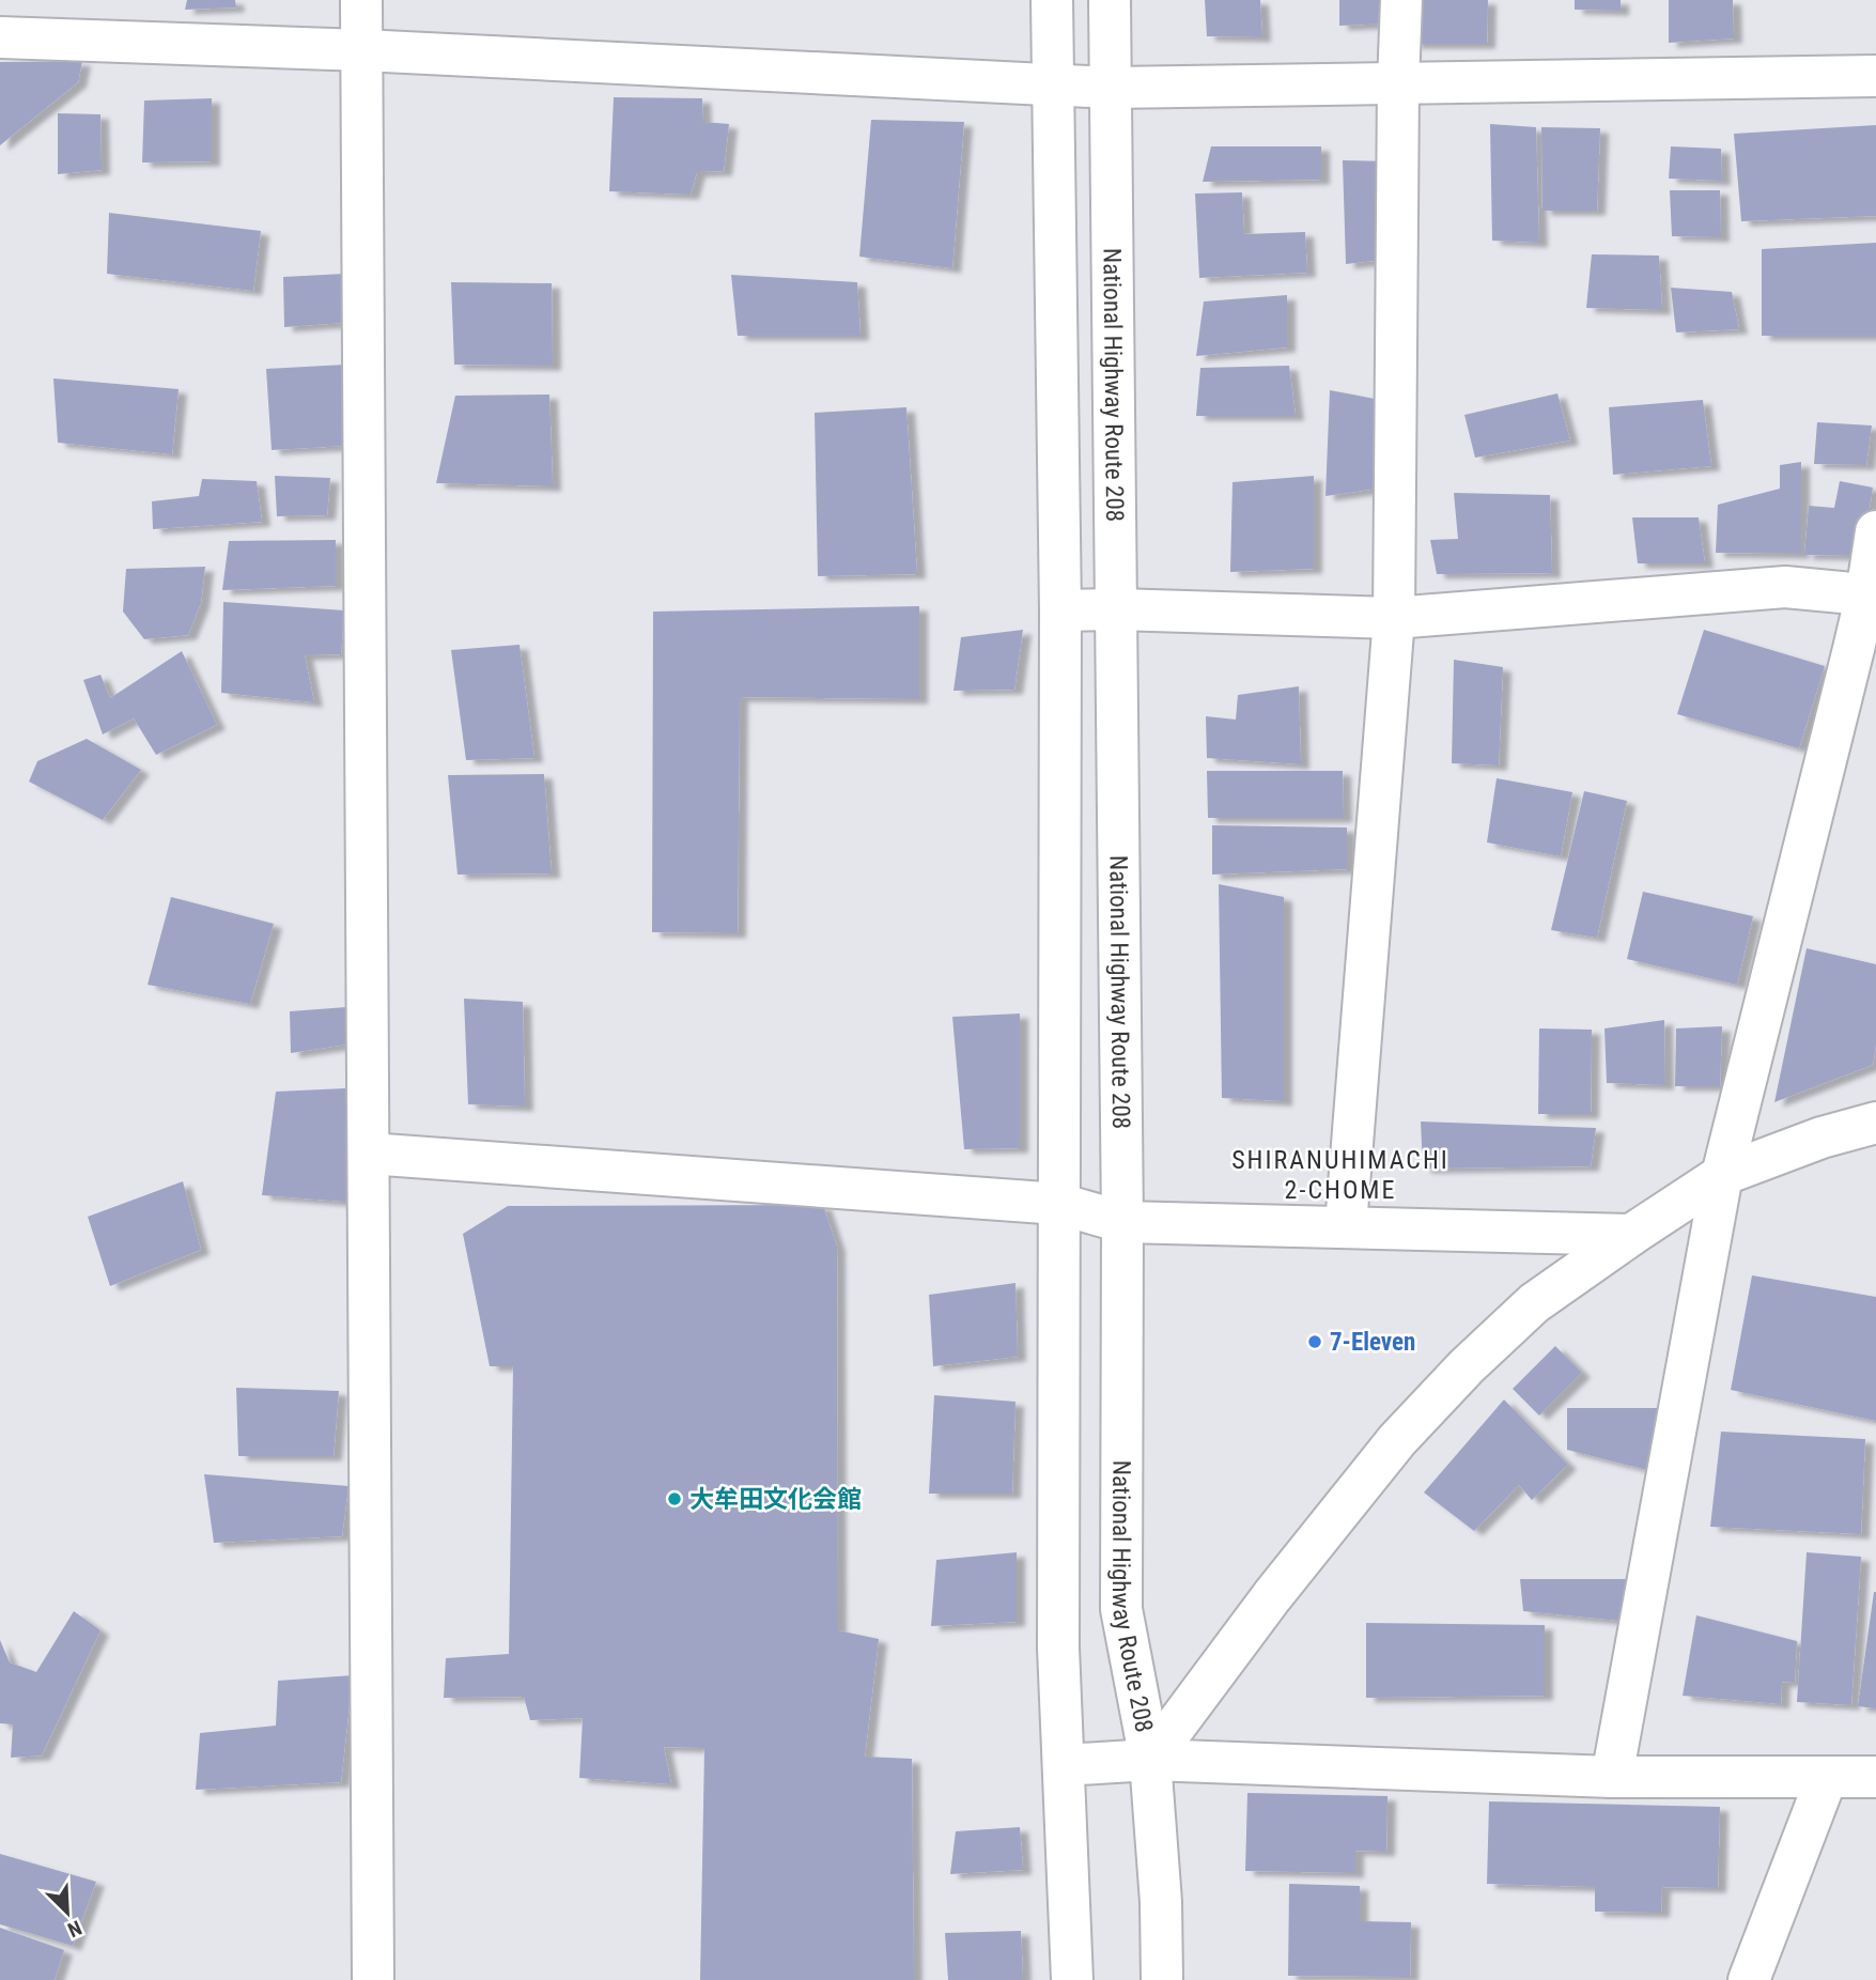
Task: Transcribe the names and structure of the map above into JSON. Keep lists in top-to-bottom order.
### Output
{
  "streets": {
    "main road": ["National Highway Route 208"]
  },
  "districts": ["SHIRANUHIMACHI 2-CHOME"],
  "places": ["7-Eleven", "大牟田文化会館"],
  "north": "bottom right"
}
